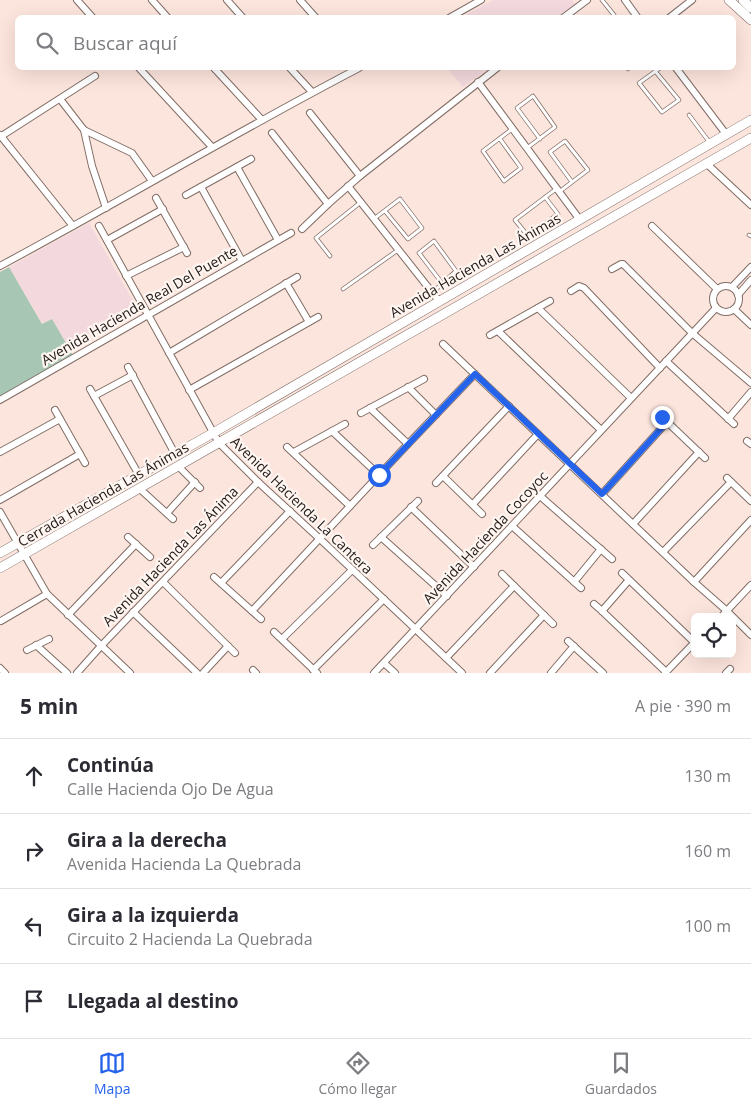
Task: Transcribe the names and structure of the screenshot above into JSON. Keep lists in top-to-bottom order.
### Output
{
  "streets": {
    "street": [
      "Avenida Hacienda Las Ánimas",
      "Avenida Hacienda Real Del Puente",
      "Cerrada Hacienda Las Ánimas",
      "Avenida Hacienda La Cantera",
      "Avenida Hacienda Cocoyoc",
      "Avenida Hacienda Las Ánima"
    ]
  },
  "crossings": [
    ["Avenida Hacienda Las Ánimas", "Cerrada Hacienda Las Ánimas"],
    ["Avenida Hacienda Las Ánimas", "Avenida Hacienda La Cantera"],
    ["Avenida Hacienda Real Del Puente", "Avenida Hacienda La Cantera"],
    ["Cerrada Hacienda Las Ánimas", "Avenida Hacienda La Cantera"],
    ["Avenida Hacienda La Cantera", "Avenida Hacienda Cocoyoc"],
    ["Avenida Hacienda La Cantera", "Avenida Hacienda Las Ánima"]
  ],
  "page": {
    "search": "Buscar aquí",
    "heading": ["5 min", "A pie · 390 m"],
    "list": [
      ["Continúa", "Calle Hacienda Ojo De Agua", "130 m"],
      ["Gira a la derecha", "Avenida Hacienda La Quebrada", "160 m"],
      ["Gira a la izquierda", "Circuito 2 Hacienda La Quebrada", "100 m"],
      "Llegada al destino"
    ],
    "nav": ["Mapa", "Cómo llegar", "Guardados"]
  }
}
